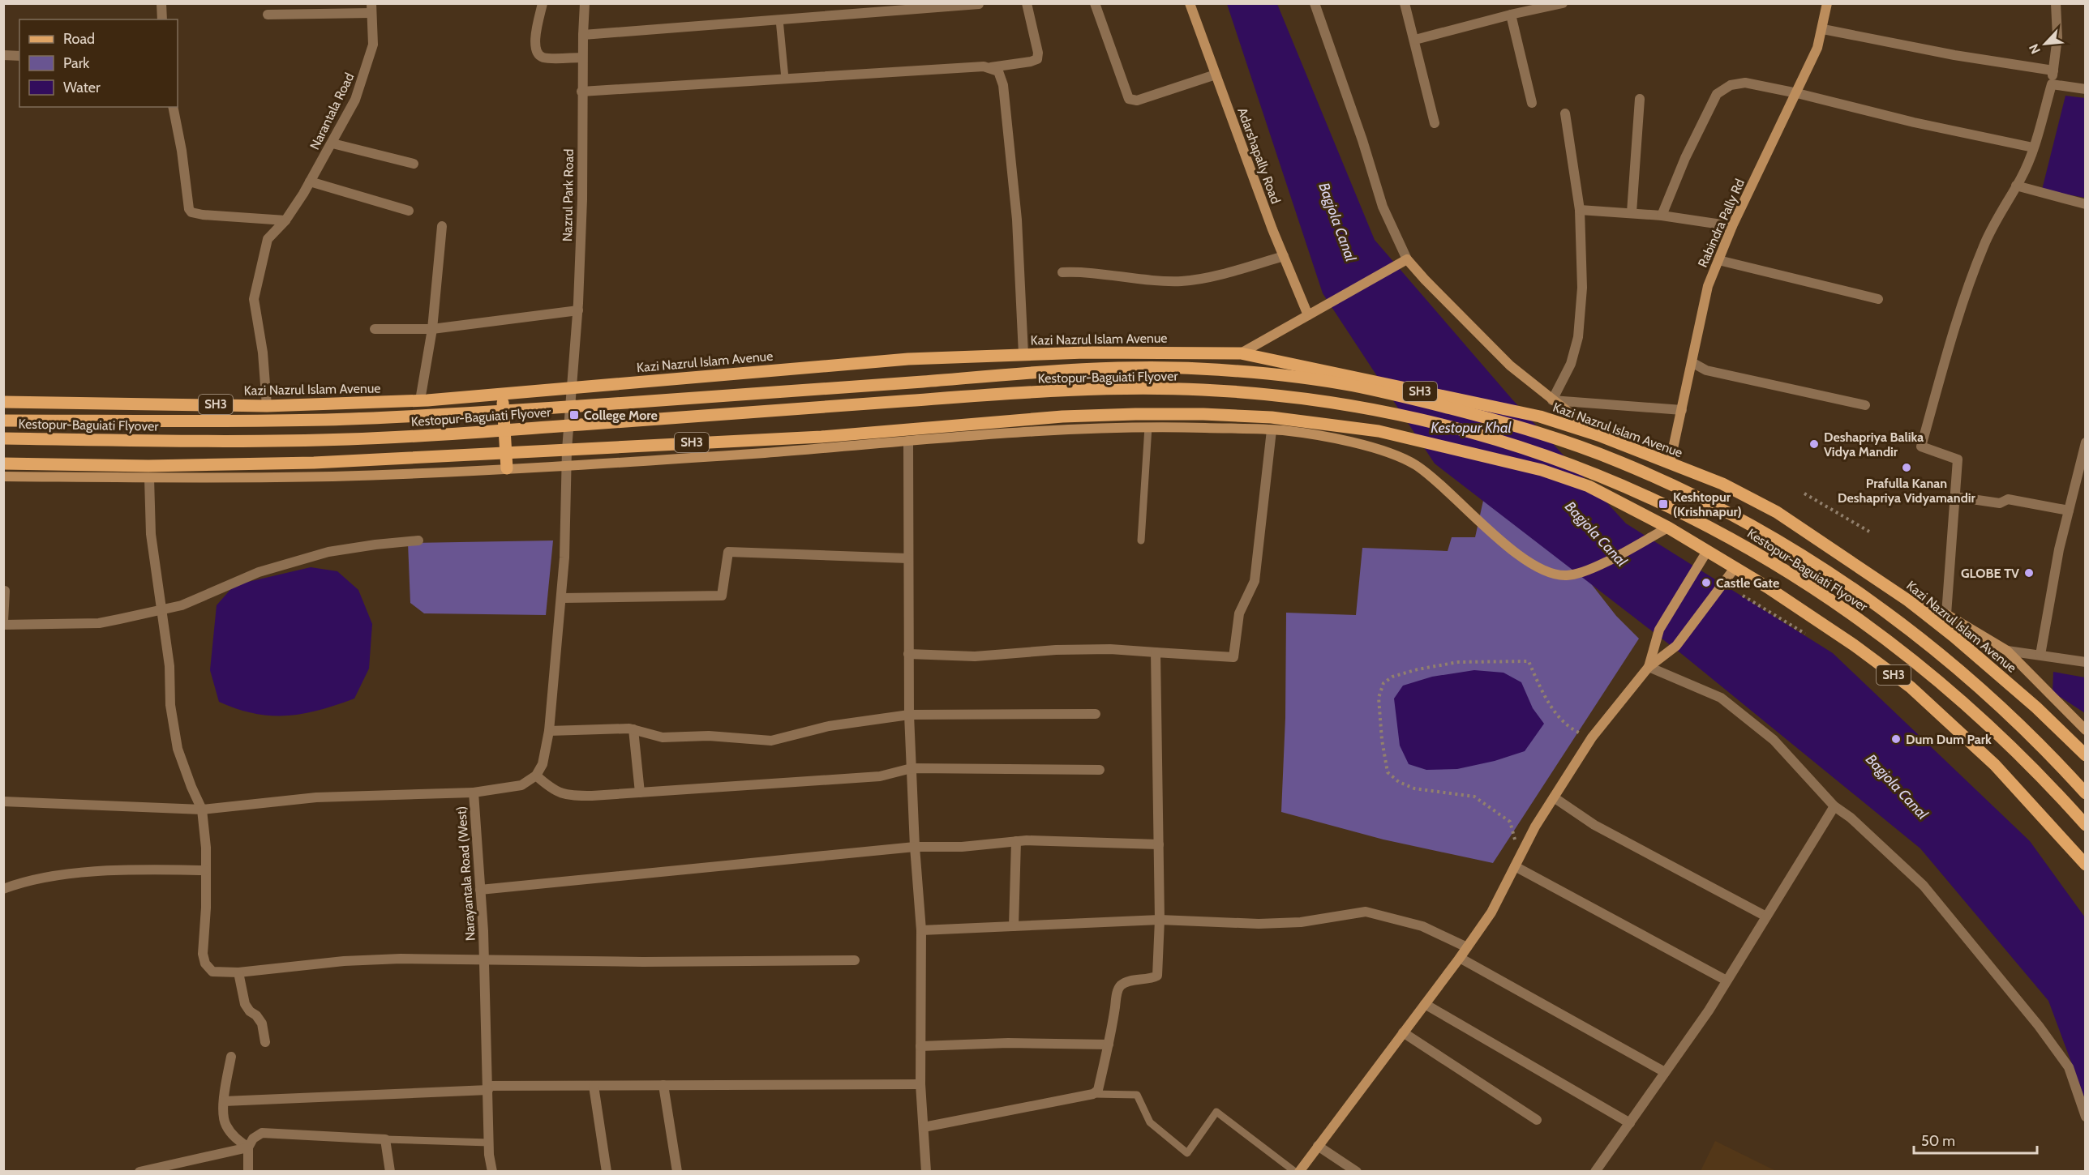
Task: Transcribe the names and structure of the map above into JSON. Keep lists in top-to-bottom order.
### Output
{
  "streets": {
    "main road": ["Kazi Nazrul Islam Avenue", "Kestopur-Baguiati Flyover", "SH3"],
    "street": [
      "Narantala Road",
      "Adarshapally Road",
      "Nazrul Park Road",
      "Rabindra Pally Rd",
      "Narayantala Road (West)"
    ]
  },
  "crossings": [
    ["Narantala Road", "Kazi Nazrul Islam Avenue"],
    ["Nazrul Park Road", "Kazi Nazrul Islam Avenue"],
    ["Nazrul Park Road", "SH3"],
    ["Rabindra Pally Rd", "Kazi Nazrul Islam Avenue"]
  ],
  "water": ["Bagjola Canal", "Kestopur Khal"],
  "places": {
    "transit": ["College More", "Keshtopur (Krishnapur)"],
    "other": [
      "Deshapriya Balika Vidya Mandir",
      "Prafulla Kanan Deshapriya Vidyamandir",
      "GLOBE TV",
      "Castle Gate",
      "Dum Dum Park"
    ]
  },
  "legend": ["Road", "Park", "Water"],
  "scale_bar": "50 m",
  "north": "bottom left"
}
